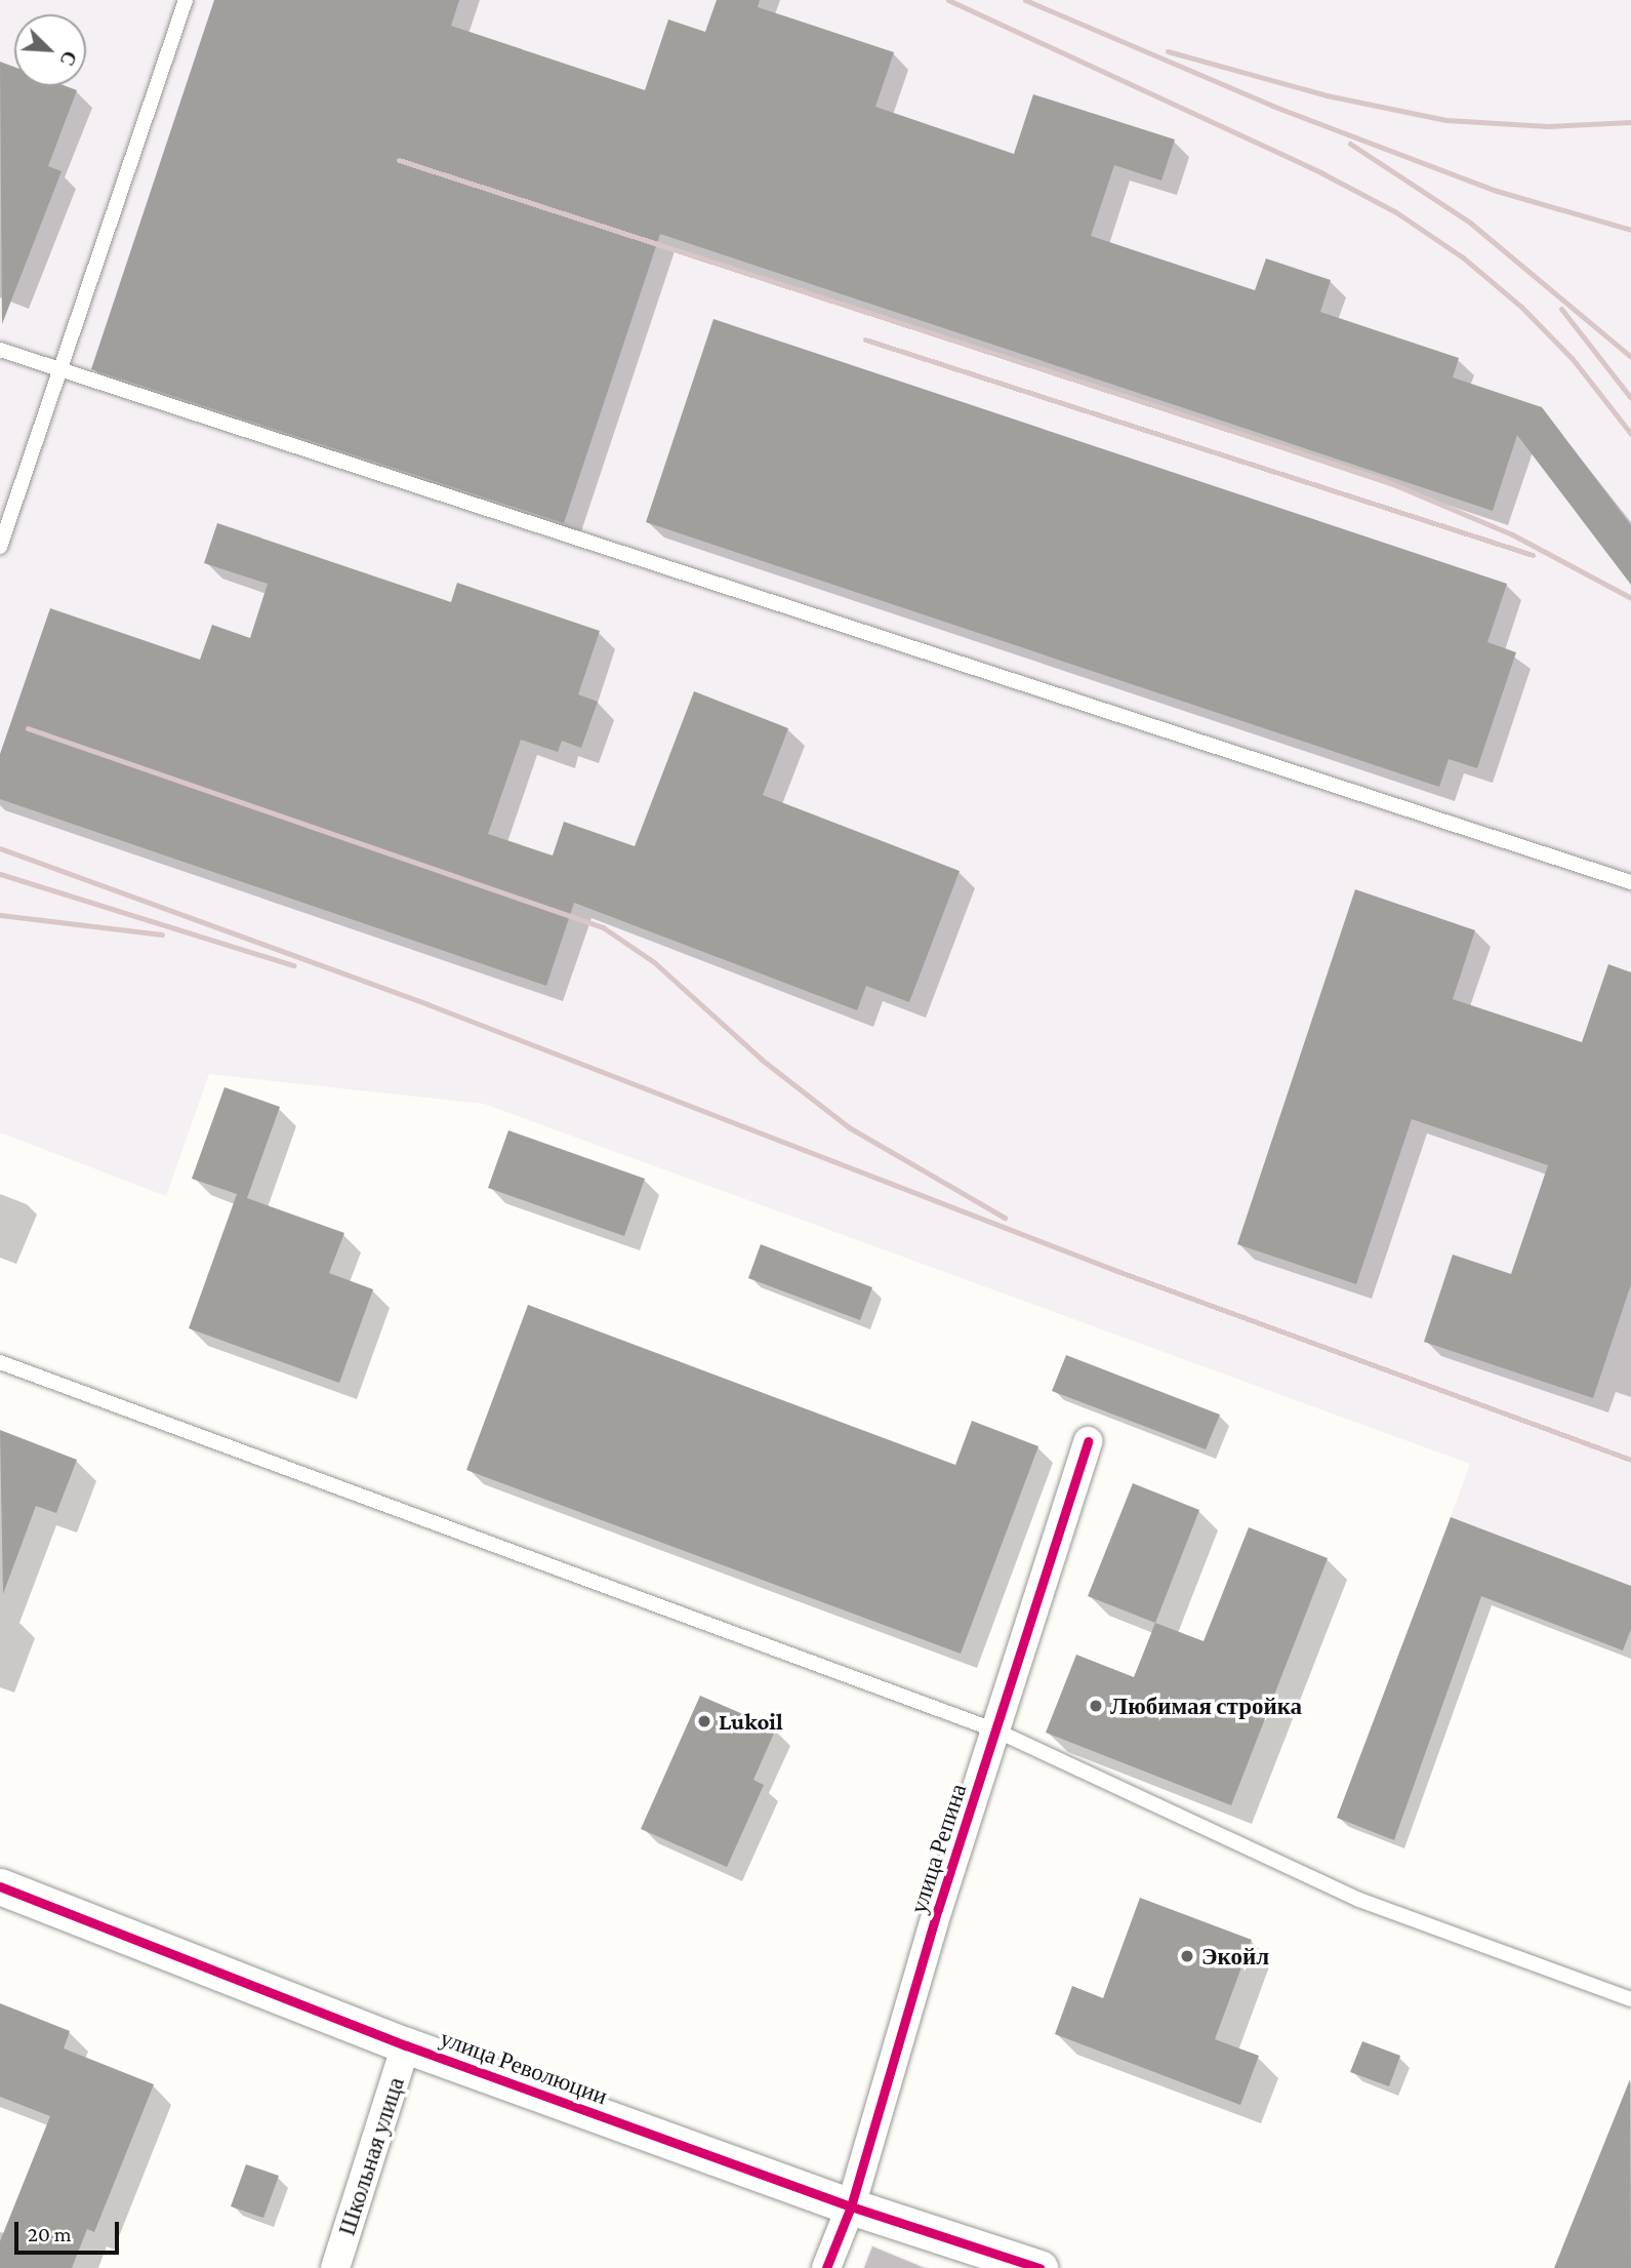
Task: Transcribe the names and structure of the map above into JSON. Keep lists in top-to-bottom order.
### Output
{
  "streets": {
    "street": ["улица Репина", "улица Революции", "Школьная улица"]
  },
  "crossings": [
    ["улица Репина", "улица Революции"],
    ["улица Революции", "Школьная улица"]
  ],
  "places": ["Любимая стройка", "Lukoil", "Экойл"],
  "scale_bar": "20 m",
  "north": "bottom right"
}
